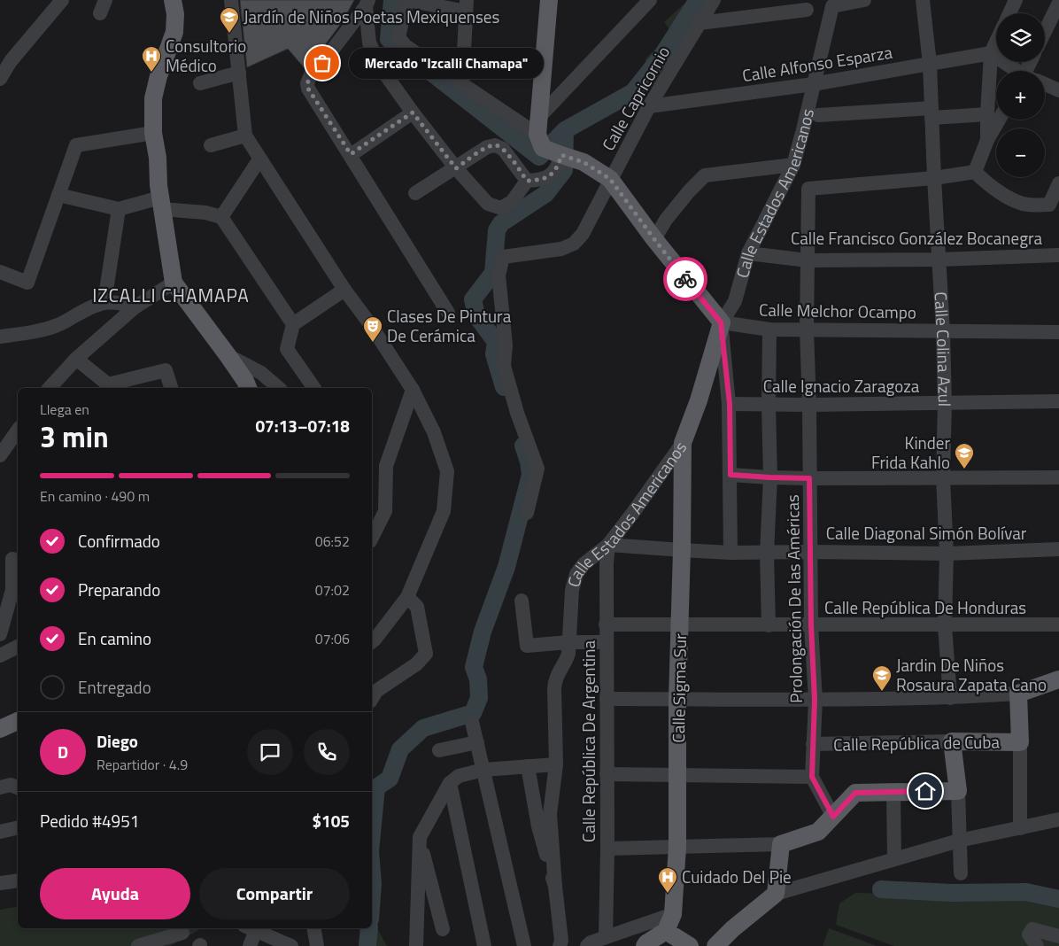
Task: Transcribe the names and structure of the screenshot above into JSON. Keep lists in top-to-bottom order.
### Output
{
  "streets": {
    "main road": ["Calle Estados Americanos", "Calle Sigma Sur", "Calle República de Cuba"],
    "street": [
      "Calle Alfonso Esparza",
      "Calle Capricornio",
      "Calle Francisco González Bocanegra",
      "Calle Melchor Ocampo",
      "Calle Colina Azul",
      "Calle Ignacio Zaragoza",
      "Calle Diagonal Simón Bolívar",
      "Prolongación De las Américas",
      "Calle República De Honduras",
      "Calle República De Argentina"
    ]
  },
  "crossings": [
    ["Calle Alfonso Esparza", "Calle Capricornio"],
    ["Calle Alfonso Esparza", "Calle Estados Americanos"],
    ["Calle Alfonso Esparza", "Calle Colina Azul"],
    ["Calle Estados Americanos", "Calle Francisco González Bocanegra"],
    ["Calle Estados Americanos", "Calle Melchor Ocampo"],
    ["Calle Estados Americanos", "Calle Diagonal Simón Bolívar"],
    ["Calle Estados Americanos", "Calle Sigma Sur"],
    ["Calle Estados Americanos", "Calle República De Argentina"],
    ["Calle Francisco González Bocanegra", "Calle Colina Azul"],
    ["Calle Francisco González Bocanegra", "Prolongación De las Américas"],
    ["Calle Melchor Ocampo", "Calle Colina Azul"],
    ["Calle Melchor Ocampo", "Prolongación De las Américas"],
    ["Calle Colina Azul", "Calle Ignacio Zaragoza"],
    ["Calle Colina Azul", "Calle Diagonal Simón Bolívar"],
    ["Calle Colina Azul", "Prolongación De las Américas"],
    ["Calle Colina Azul", "Calle República De Honduras"],
    ["Calle Ignacio Zaragoza", "Prolongación De las Américas"],
    ["Calle Diagonal Simón Bolívar", "Prolongación De las Américas"],
    ["Calle Diagonal Simón Bolívar", "Calle Sigma Sur"],
    ["Calle Diagonal Simón Bolívar", "Calle República De Argentina"],
    ["Prolongación De las Américas", "Calle República De Honduras"],
    ["Prolongación De las Américas", "Calle República de Cuba"],
    ["Calle República De Honduras", "Calle Sigma Sur"],
    ["Calle República De Honduras", "Calle República De Argentina"]
  ],
  "districts": ["IZCALLI CHAMAPA"],
  "places": {
    "school or university": ["Jardín de Niños Poetas Mexiquenses", "Kinder Frida Kahlo", "Jardin De Niños Rosaura Zapata Cano"],
    "other": ["Mercado \"Izcalli Chamapa\""],
    "hospital": ["Consultorio Médico", "Cuidado Del Pie"],
    "theatre": ["Clases De Pintura De Cerámica"]
  },
  "page": {
    "map_buttons": ["+", "−"],
    "bubble": "Mercado \"Izcalli Chamapa\"",
    "heading": ["3 min", "Llega en", "07:13–07:18"],
    "panel": [
      "Diego",
      "Repartidor · 4.9",
      "Pedido #4951",
      "$105"
    ],
    "bar": "En camino · 490 m",
    "list": [
      ["Confirmado", "06:52"],
      ["Preparando", "07:02"],
      ["En camino", "07:06"],
      "Entregado"
    ],
    "round": "D",
    "buttons": ["Ayuda", "Compartir"]
  }
}
